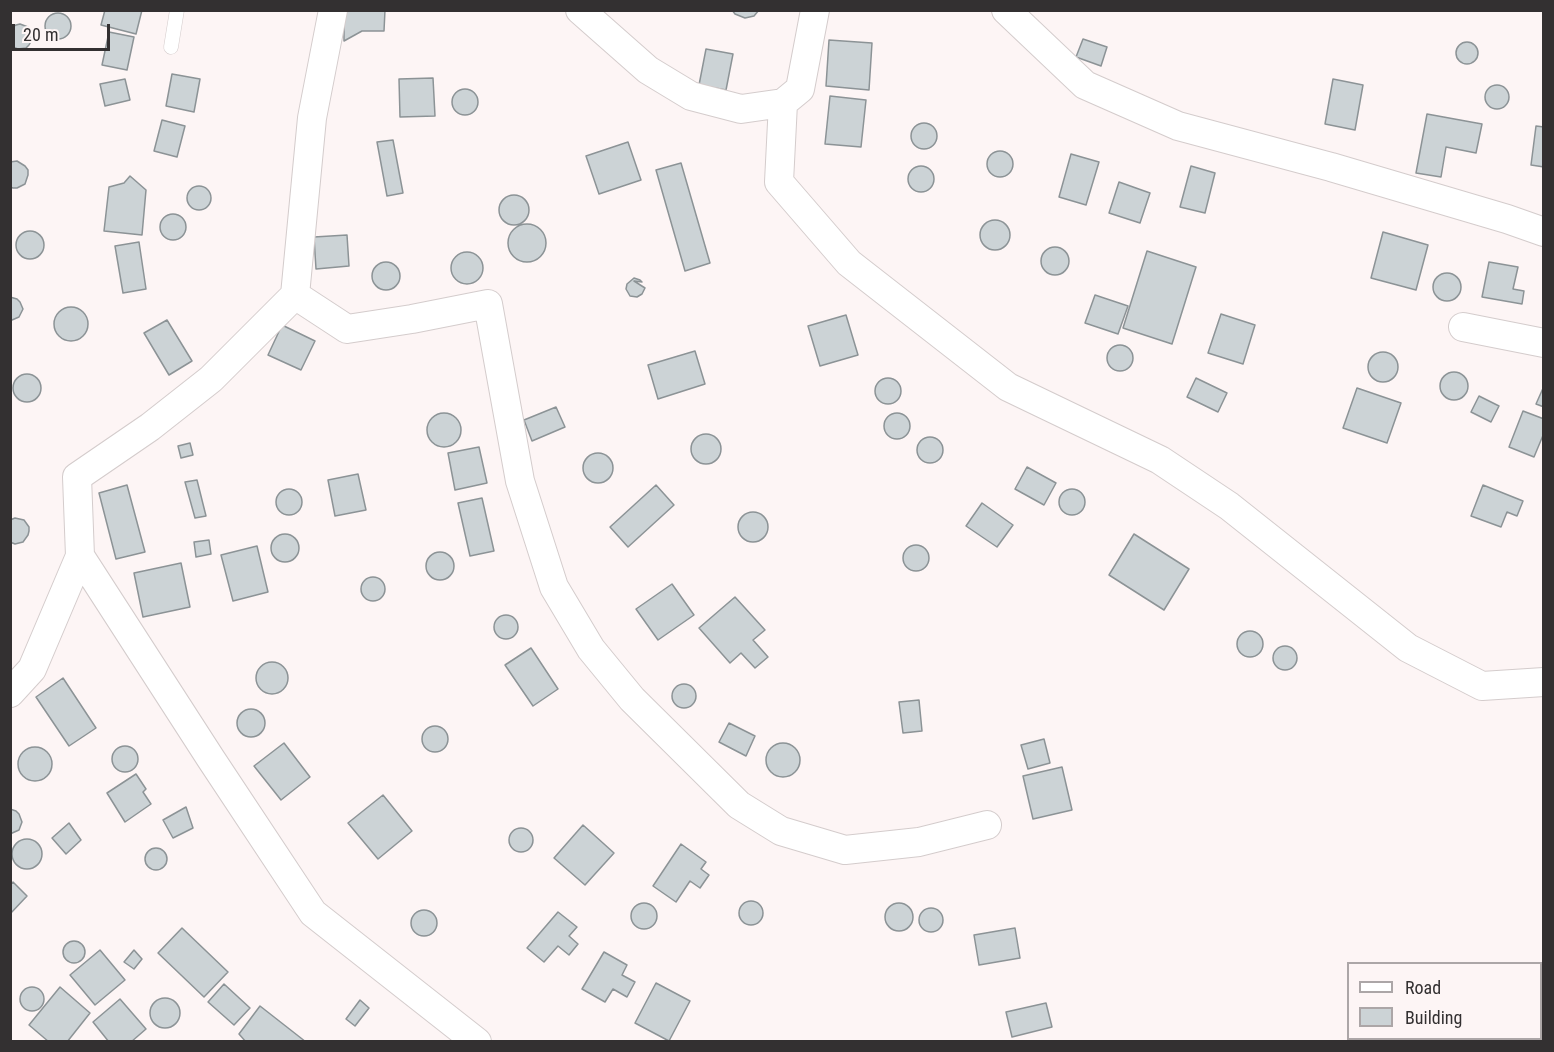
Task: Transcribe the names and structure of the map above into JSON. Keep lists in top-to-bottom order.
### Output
{
  "legend": ["Road", "Building"],
  "scale_bar": "20 m"
}
